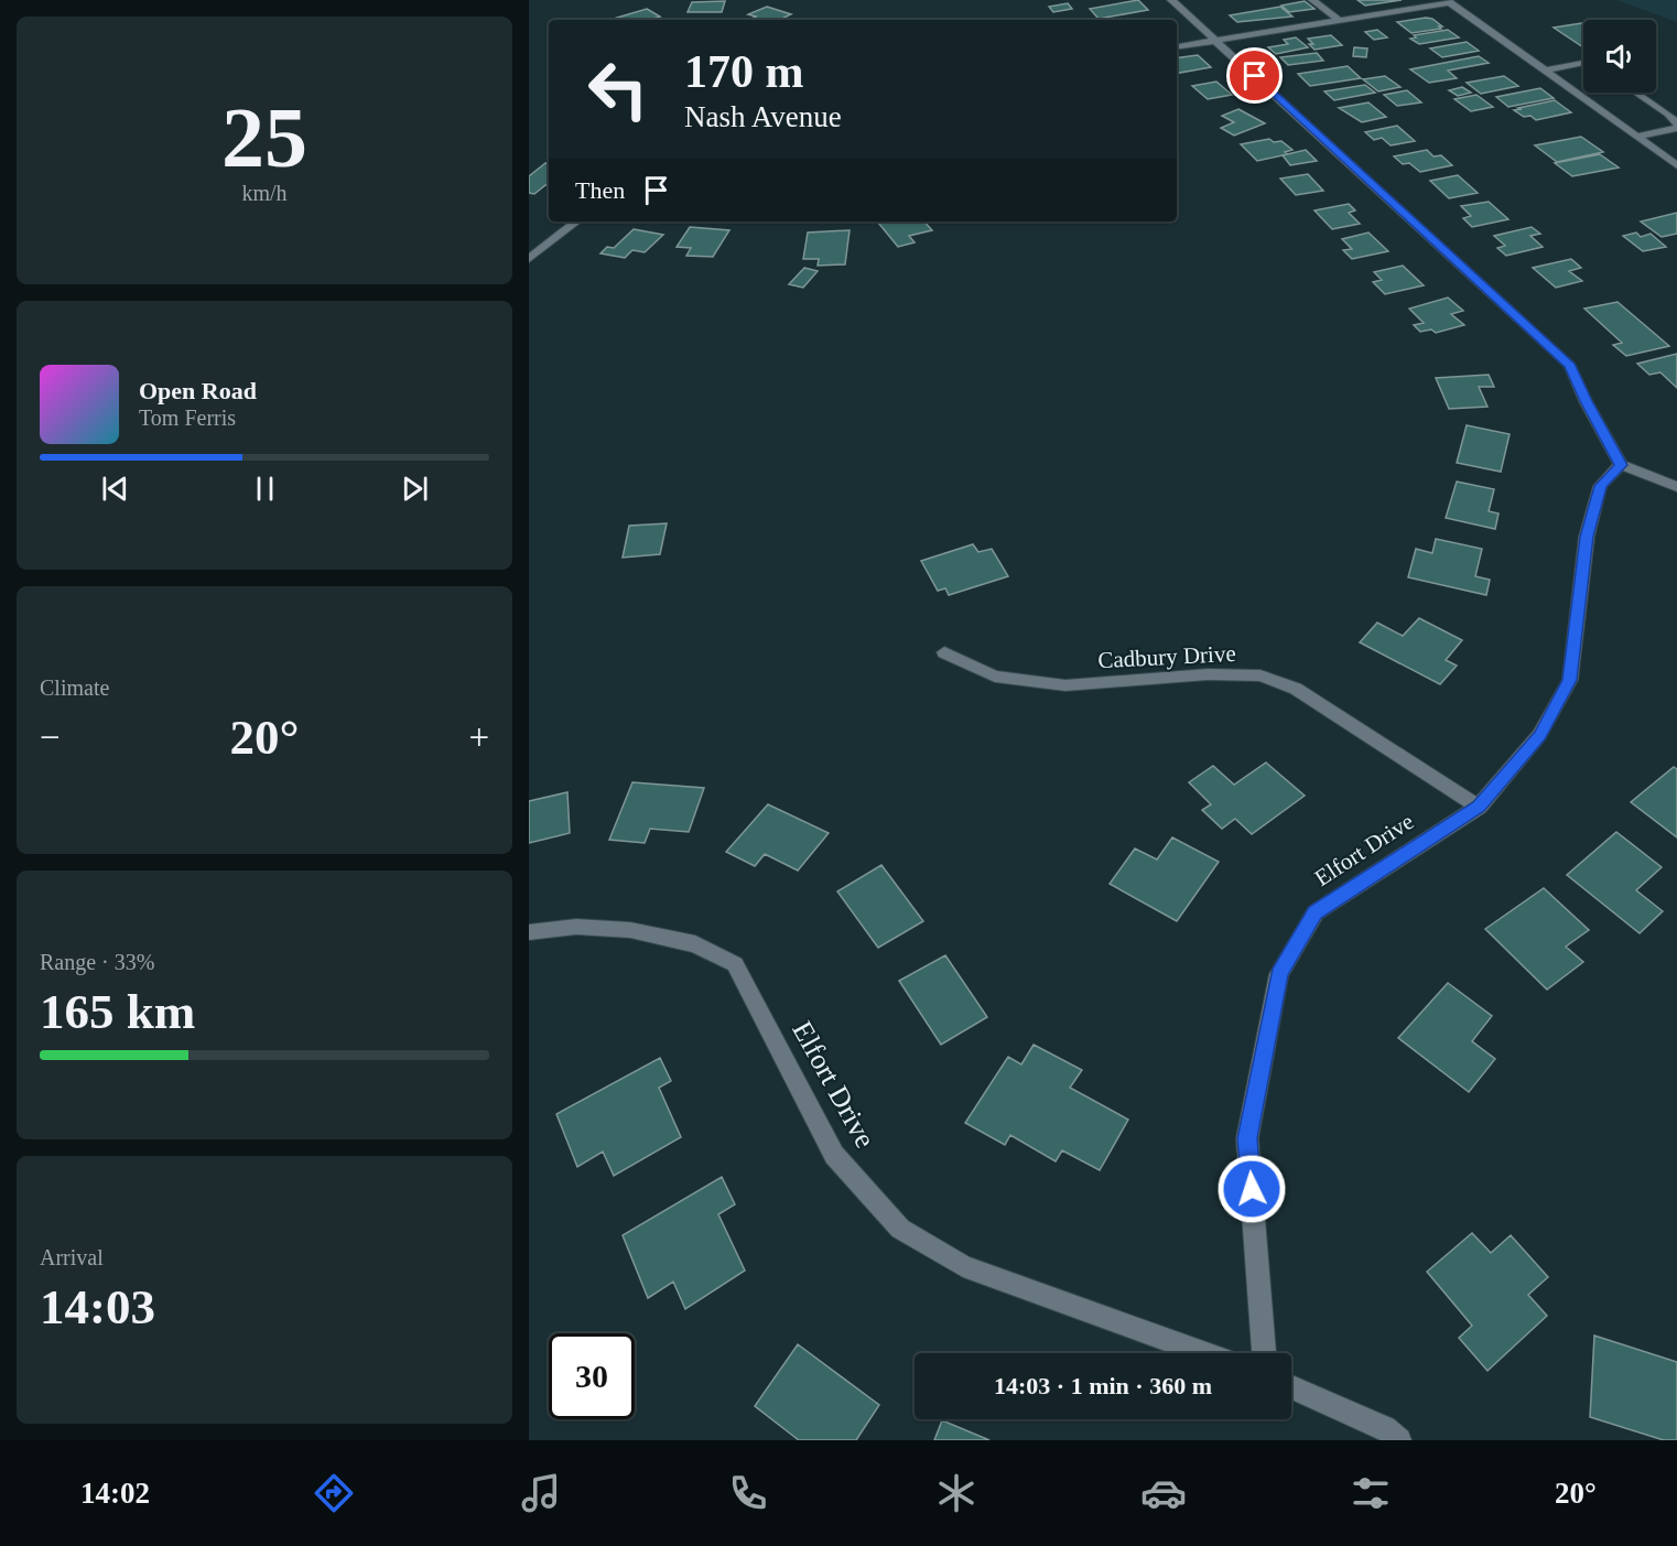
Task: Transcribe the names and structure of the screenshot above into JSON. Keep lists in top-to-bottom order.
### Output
{
  "streets": {
    "street": ["Cadbury Drive", "Elfort Drive"]
  },
  "crossings": [
    ["Cadbury Drive", "Elfort Drive"]
  ],
  "page": {
    "tile": [
      ["25", "km/h"],
      "Climate",
      ["Range · 33%", "165 km"],
      ["Arrival", "14:03"]
    ],
    "turn": ["170 m", "Nash Avenue"],
    "then": "Then",
    "song": ["Open Road", "Tom Ferris"],
    "heat": ["−", "20°", "+"],
    "limit": "30",
    "trip": "14:03 · 1 min · 360 m",
    "tabs": ["14:02", "20°"]
  }
}
